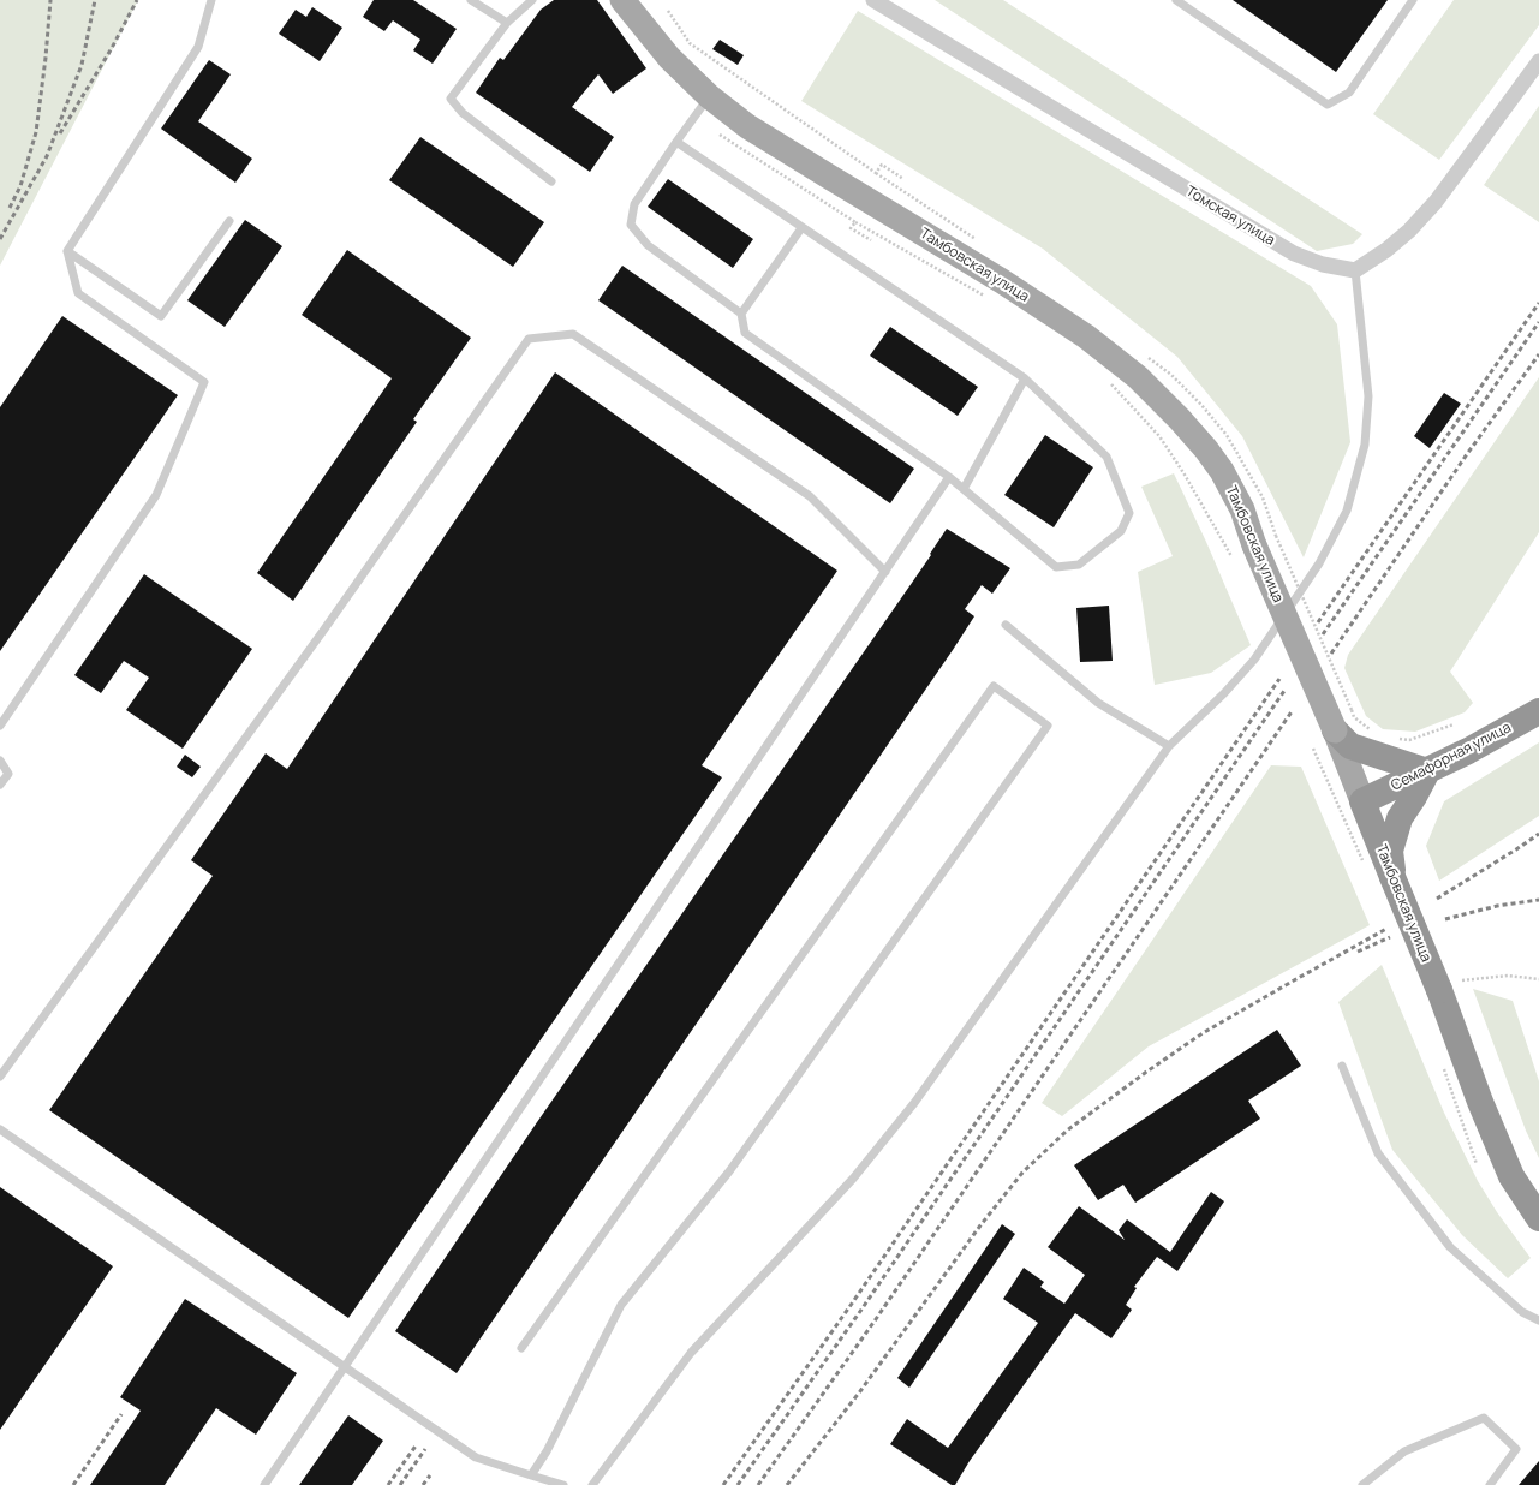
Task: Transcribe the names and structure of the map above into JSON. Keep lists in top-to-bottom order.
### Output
{
  "streets": {
    "highway": ["Тамбовская улица", "Семафорная улица"],
    "street": ["Томская улица"]
  },
  "crossings": [
    ["Тамбовская улица", "Семафорная улица"]
  ]
}
